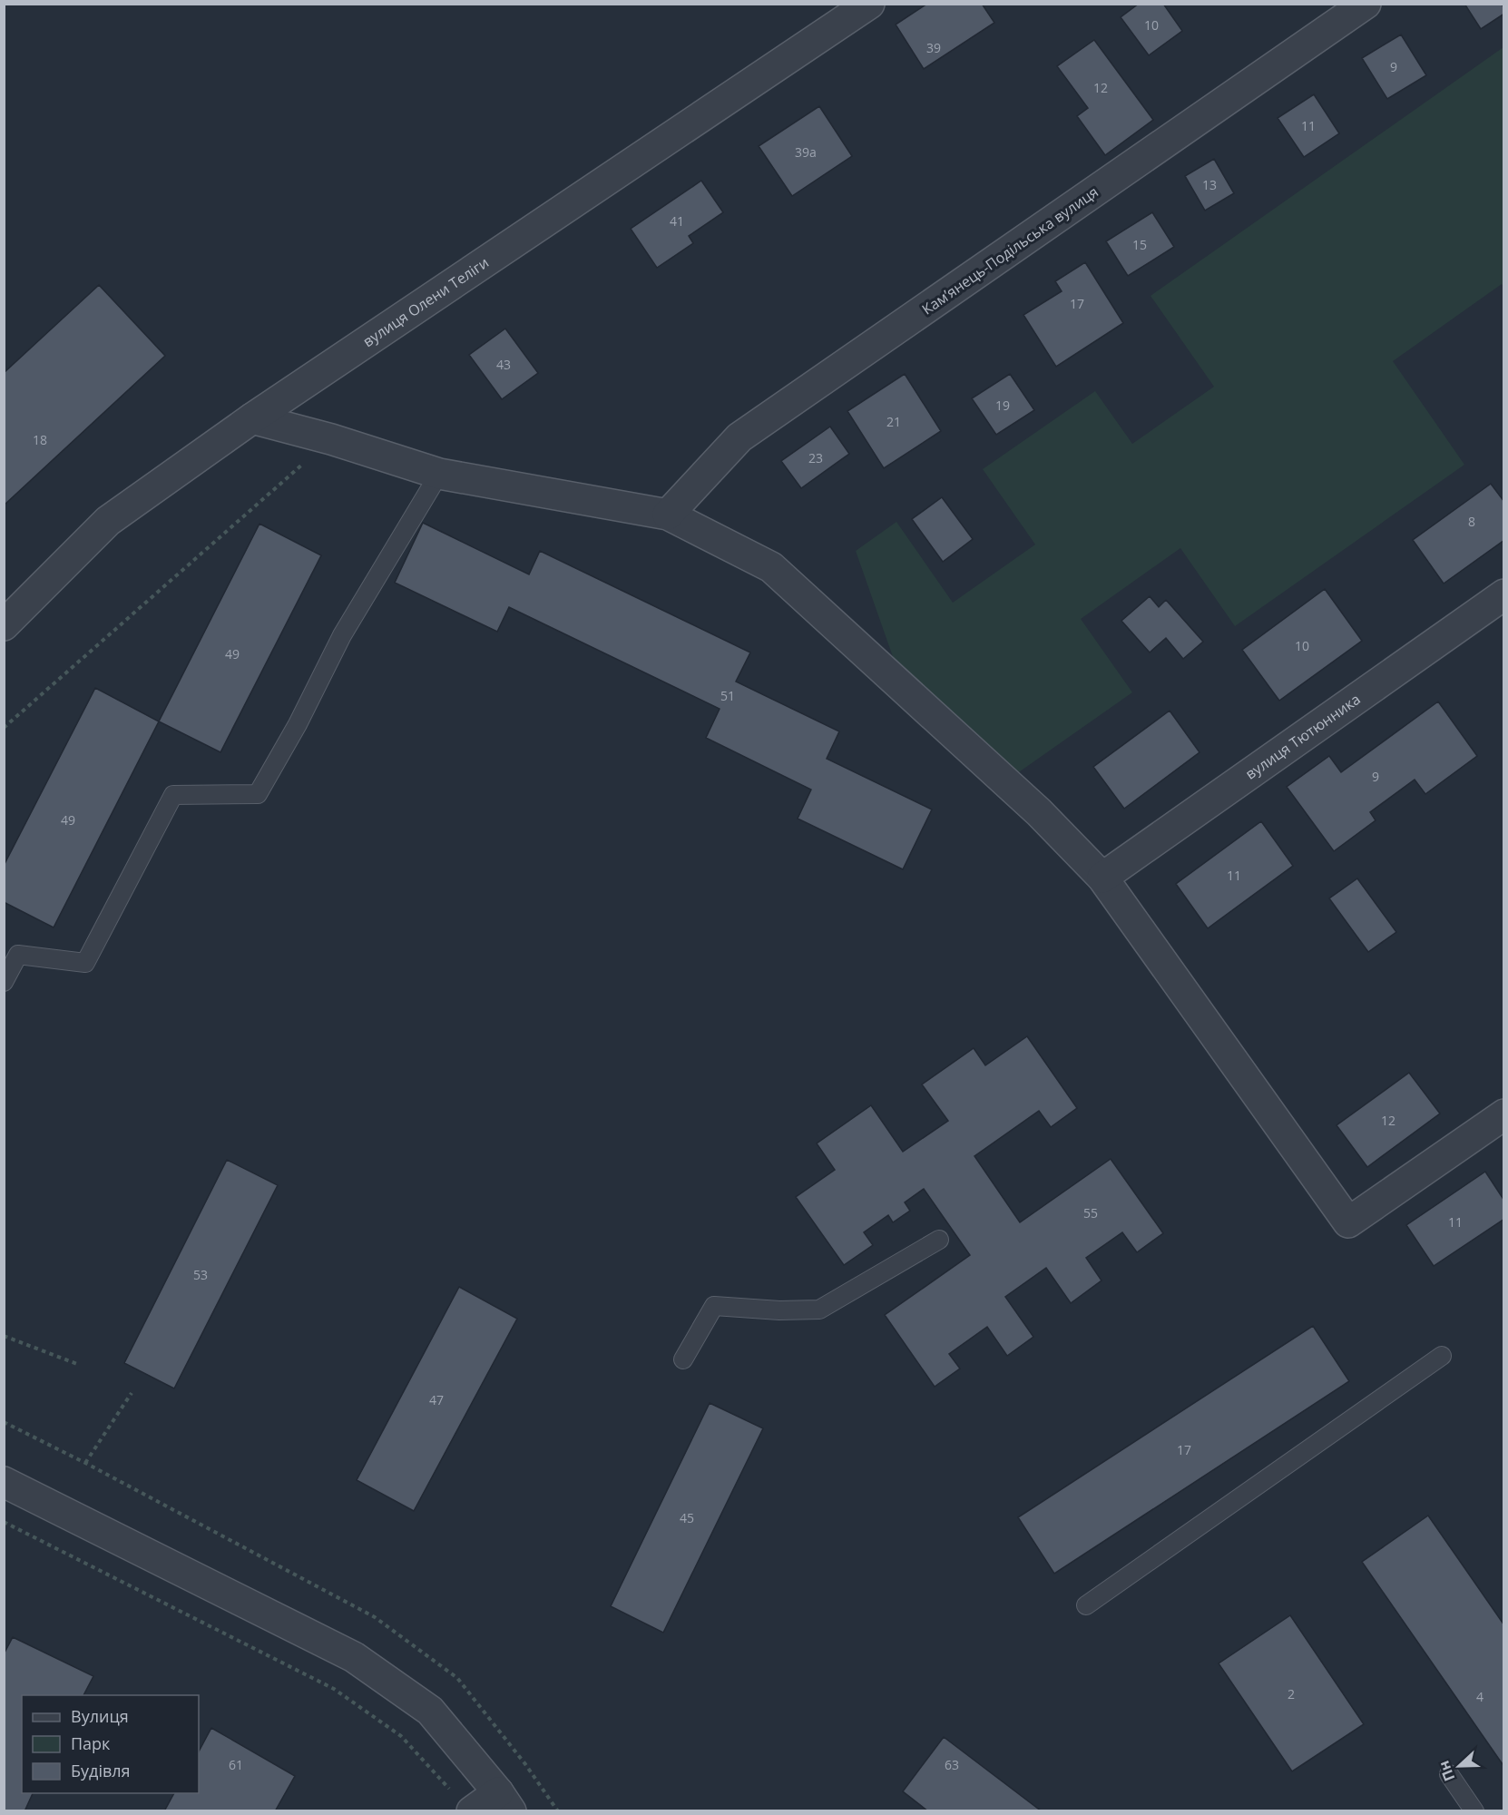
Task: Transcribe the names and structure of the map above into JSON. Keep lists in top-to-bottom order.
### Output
{
  "streets": {
    "street": ["Камʼянець-Подільська вулиця", "вулиця Олени Теліги", "вулиця Тютюнника"]
  },
  "house_numbers": [
    "10",
    "39",
    "9",
    "12",
    "11",
    "39а",
    "13",
    "41",
    "15",
    "17",
    "43",
    "19",
    "21",
    "18",
    "23",
    "8",
    "10",
    "49",
    "51",
    "9",
    "49",
    "11",
    "12",
    "55",
    "11",
    "53",
    "47",
    "17",
    "45",
    "2",
    "4",
    "61",
    "63"
  ],
  "legend": ["Вулиця", "Парк", "Будівля"],
  "north": "left"
}
